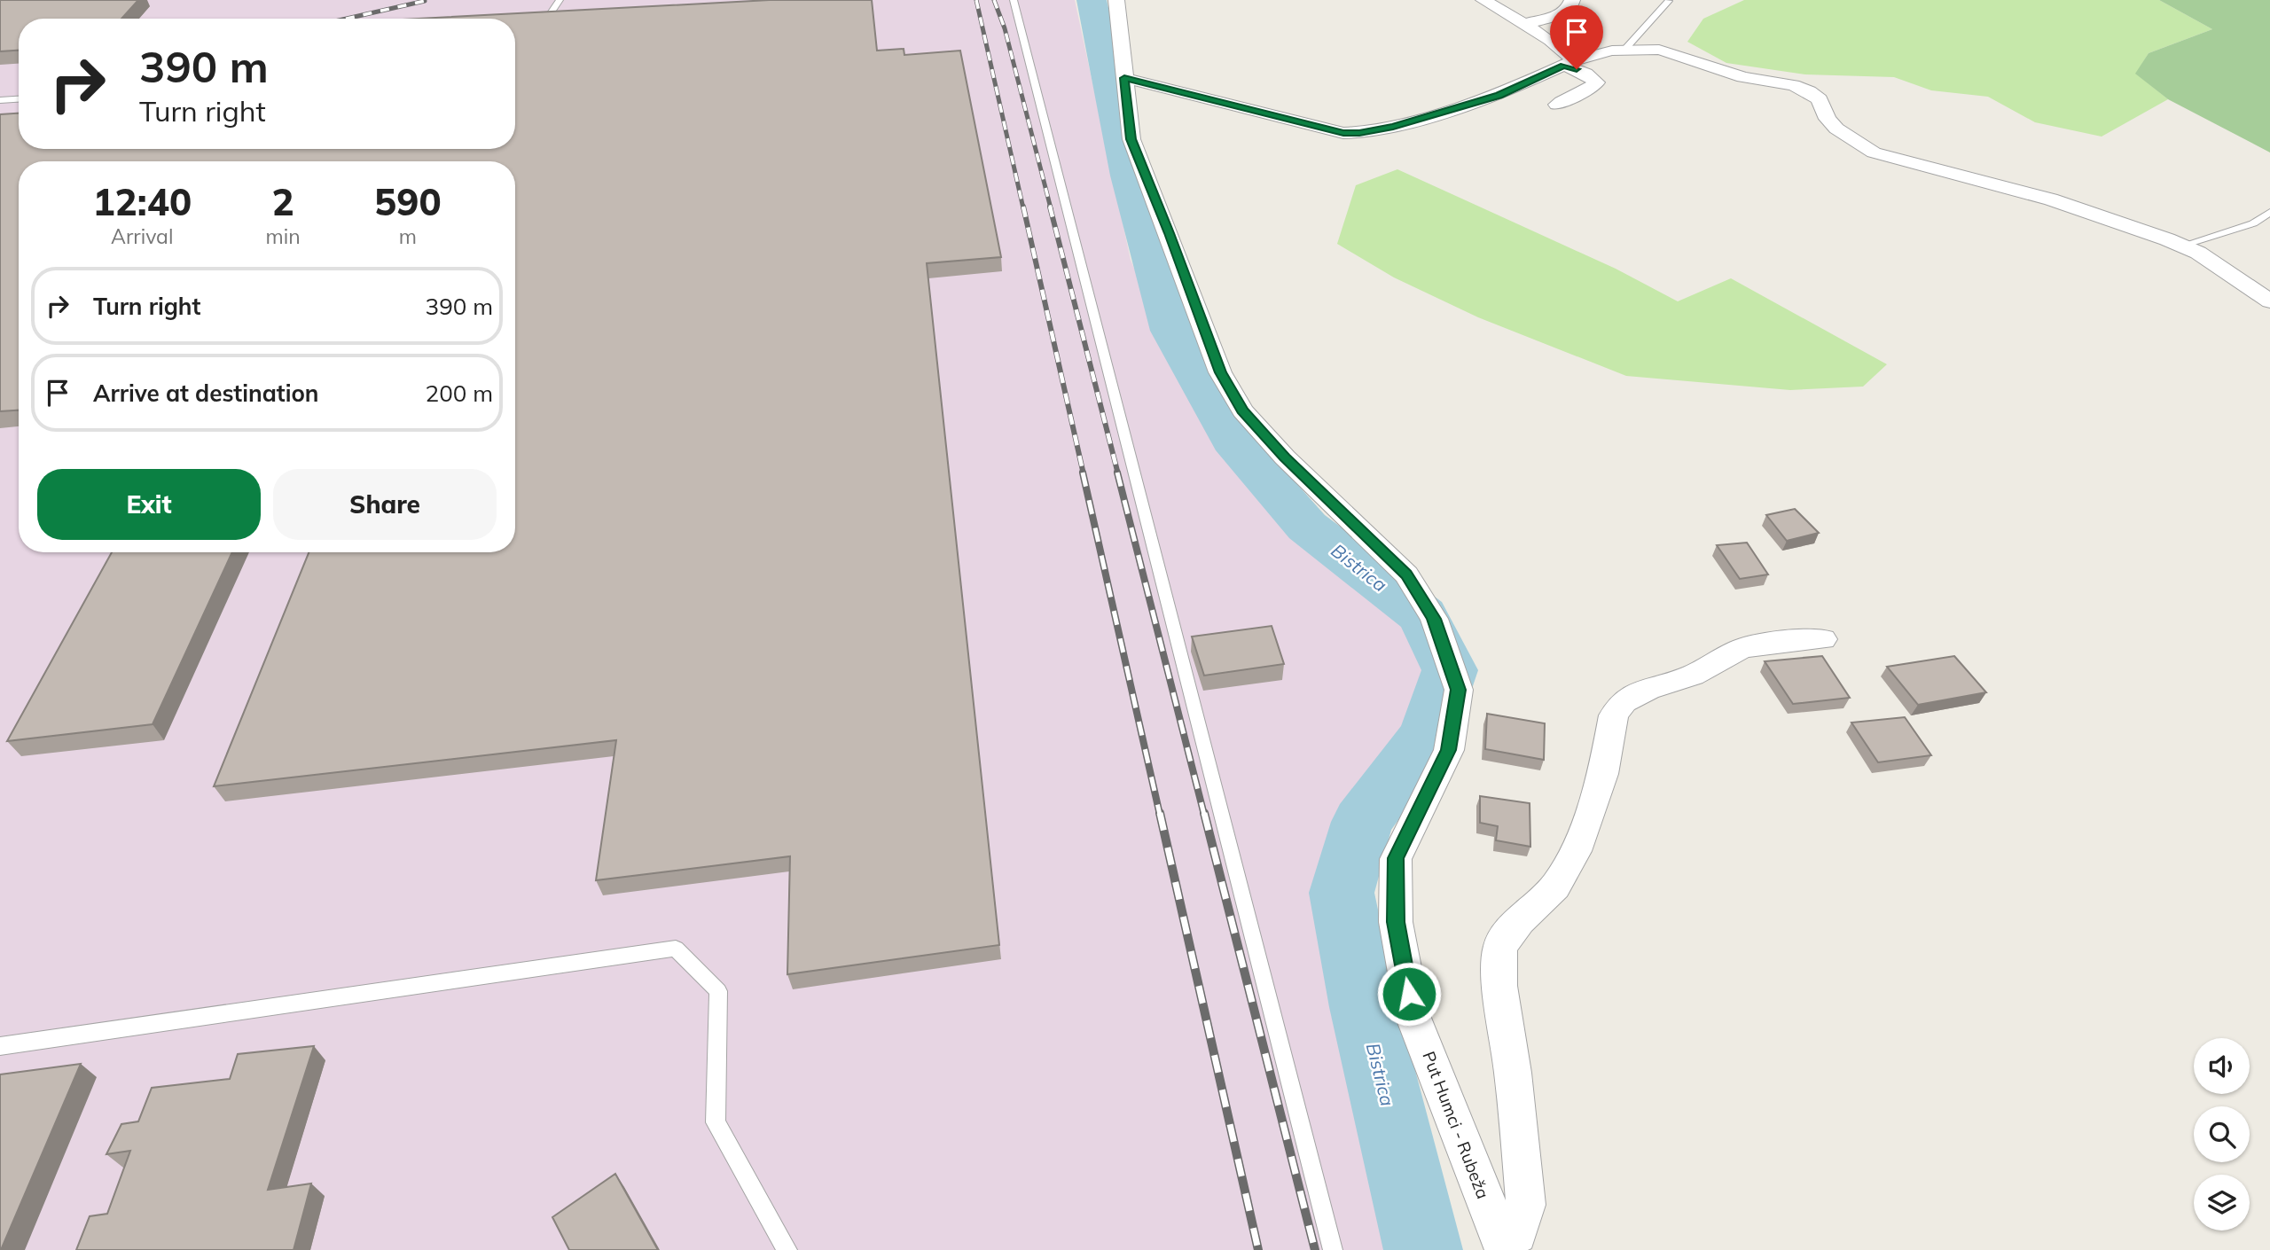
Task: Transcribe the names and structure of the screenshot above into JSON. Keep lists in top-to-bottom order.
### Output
{
  "streets": {
    "street": ["Put Humci - Rubeža"]
  },
  "water": ["Bistrica"],
  "page": {
    "turn": ["390 m", "Turn right"],
    "eta": [
      "12:40",
      "Arrival",
      "2",
      "min",
      "590",
      "m"
    ],
    "list": [
      {
        "name": "Turn right",
        "value": "390 m"
      },
      {
        "name": "Arrive at destination",
        "value": "200 m"
      }
    ],
    "buttons": ["Exit", "Share"]
  }
}
